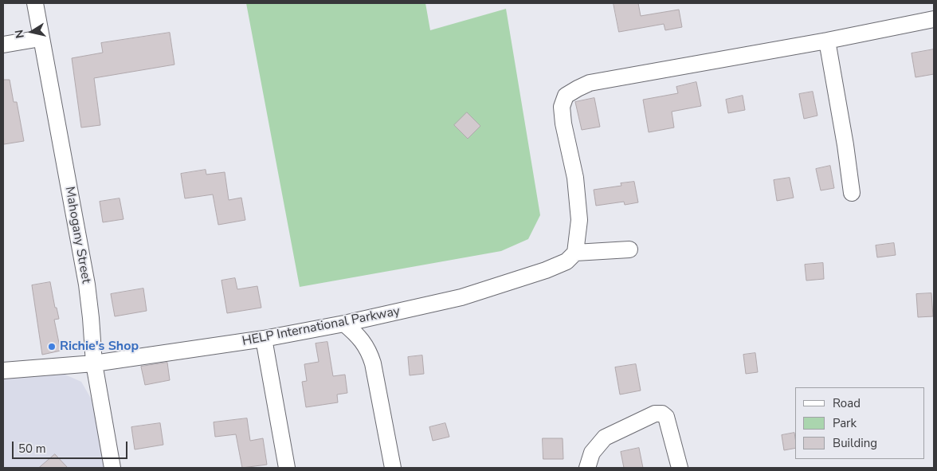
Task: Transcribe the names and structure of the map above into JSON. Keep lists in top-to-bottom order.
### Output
{
  "streets": {
    "street": ["Mahogany Street", "HELP International Parkway"]
  },
  "crossings": [
    ["Mahogany Street", "HELP International Parkway"]
  ],
  "places": ["Richie's Shop"],
  "legend": ["Road", "Park", "Building"],
  "scale_bar": "50 m",
  "north": "left"
}
